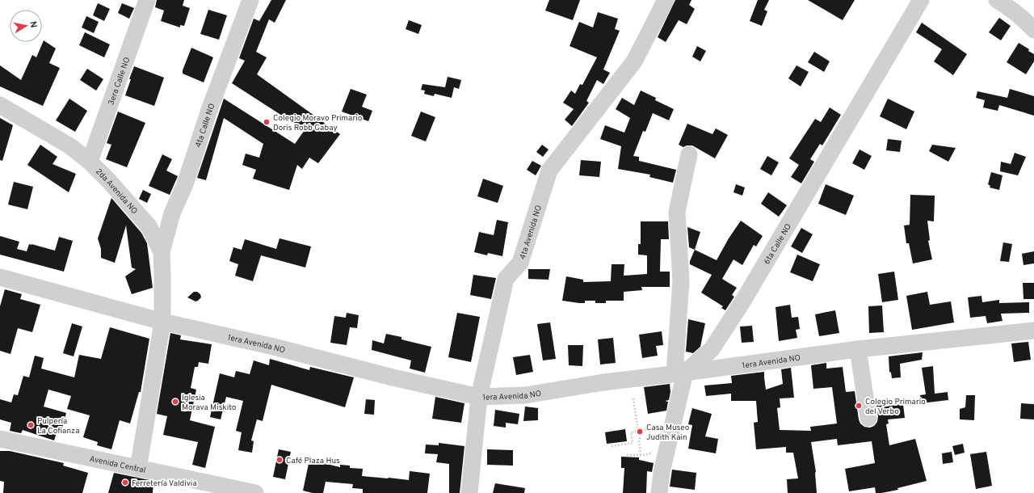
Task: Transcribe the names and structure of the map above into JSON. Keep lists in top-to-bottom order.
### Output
{
  "streets": {
    "street": [
      "3era Calle NO",
      "4ta Calle NO",
      "2da Avenida NO",
      "4ta Avenida NO",
      "6ta Calle NO",
      "1era Avenida NO",
      "Avenida Central"
    ]
  },
  "crossings": [
    ["3era Calle NO", "2da Avenida NO"],
    ["4ta Calle NO", "2da Avenida NO"],
    ["2da Avenida NO", "1era Avenida NO"],
    ["2da Avenida NO", "Avenida Central"],
    ["4ta Avenida NO", "1era Avenida NO"],
    ["6ta Calle NO", "1era Avenida NO"]
  ],
  "places": [
    "Colegio Moravo Primario Doris Robb Gabay",
    "Iglesia Morava Miskito",
    "Colegio Primario del Verbo",
    "Pulpería La Cofianza",
    "Casa Museo Judith Kain",
    "Café Plaza Hus",
    "Ferretería Valdivia"
  ],
  "north": "right"
}
